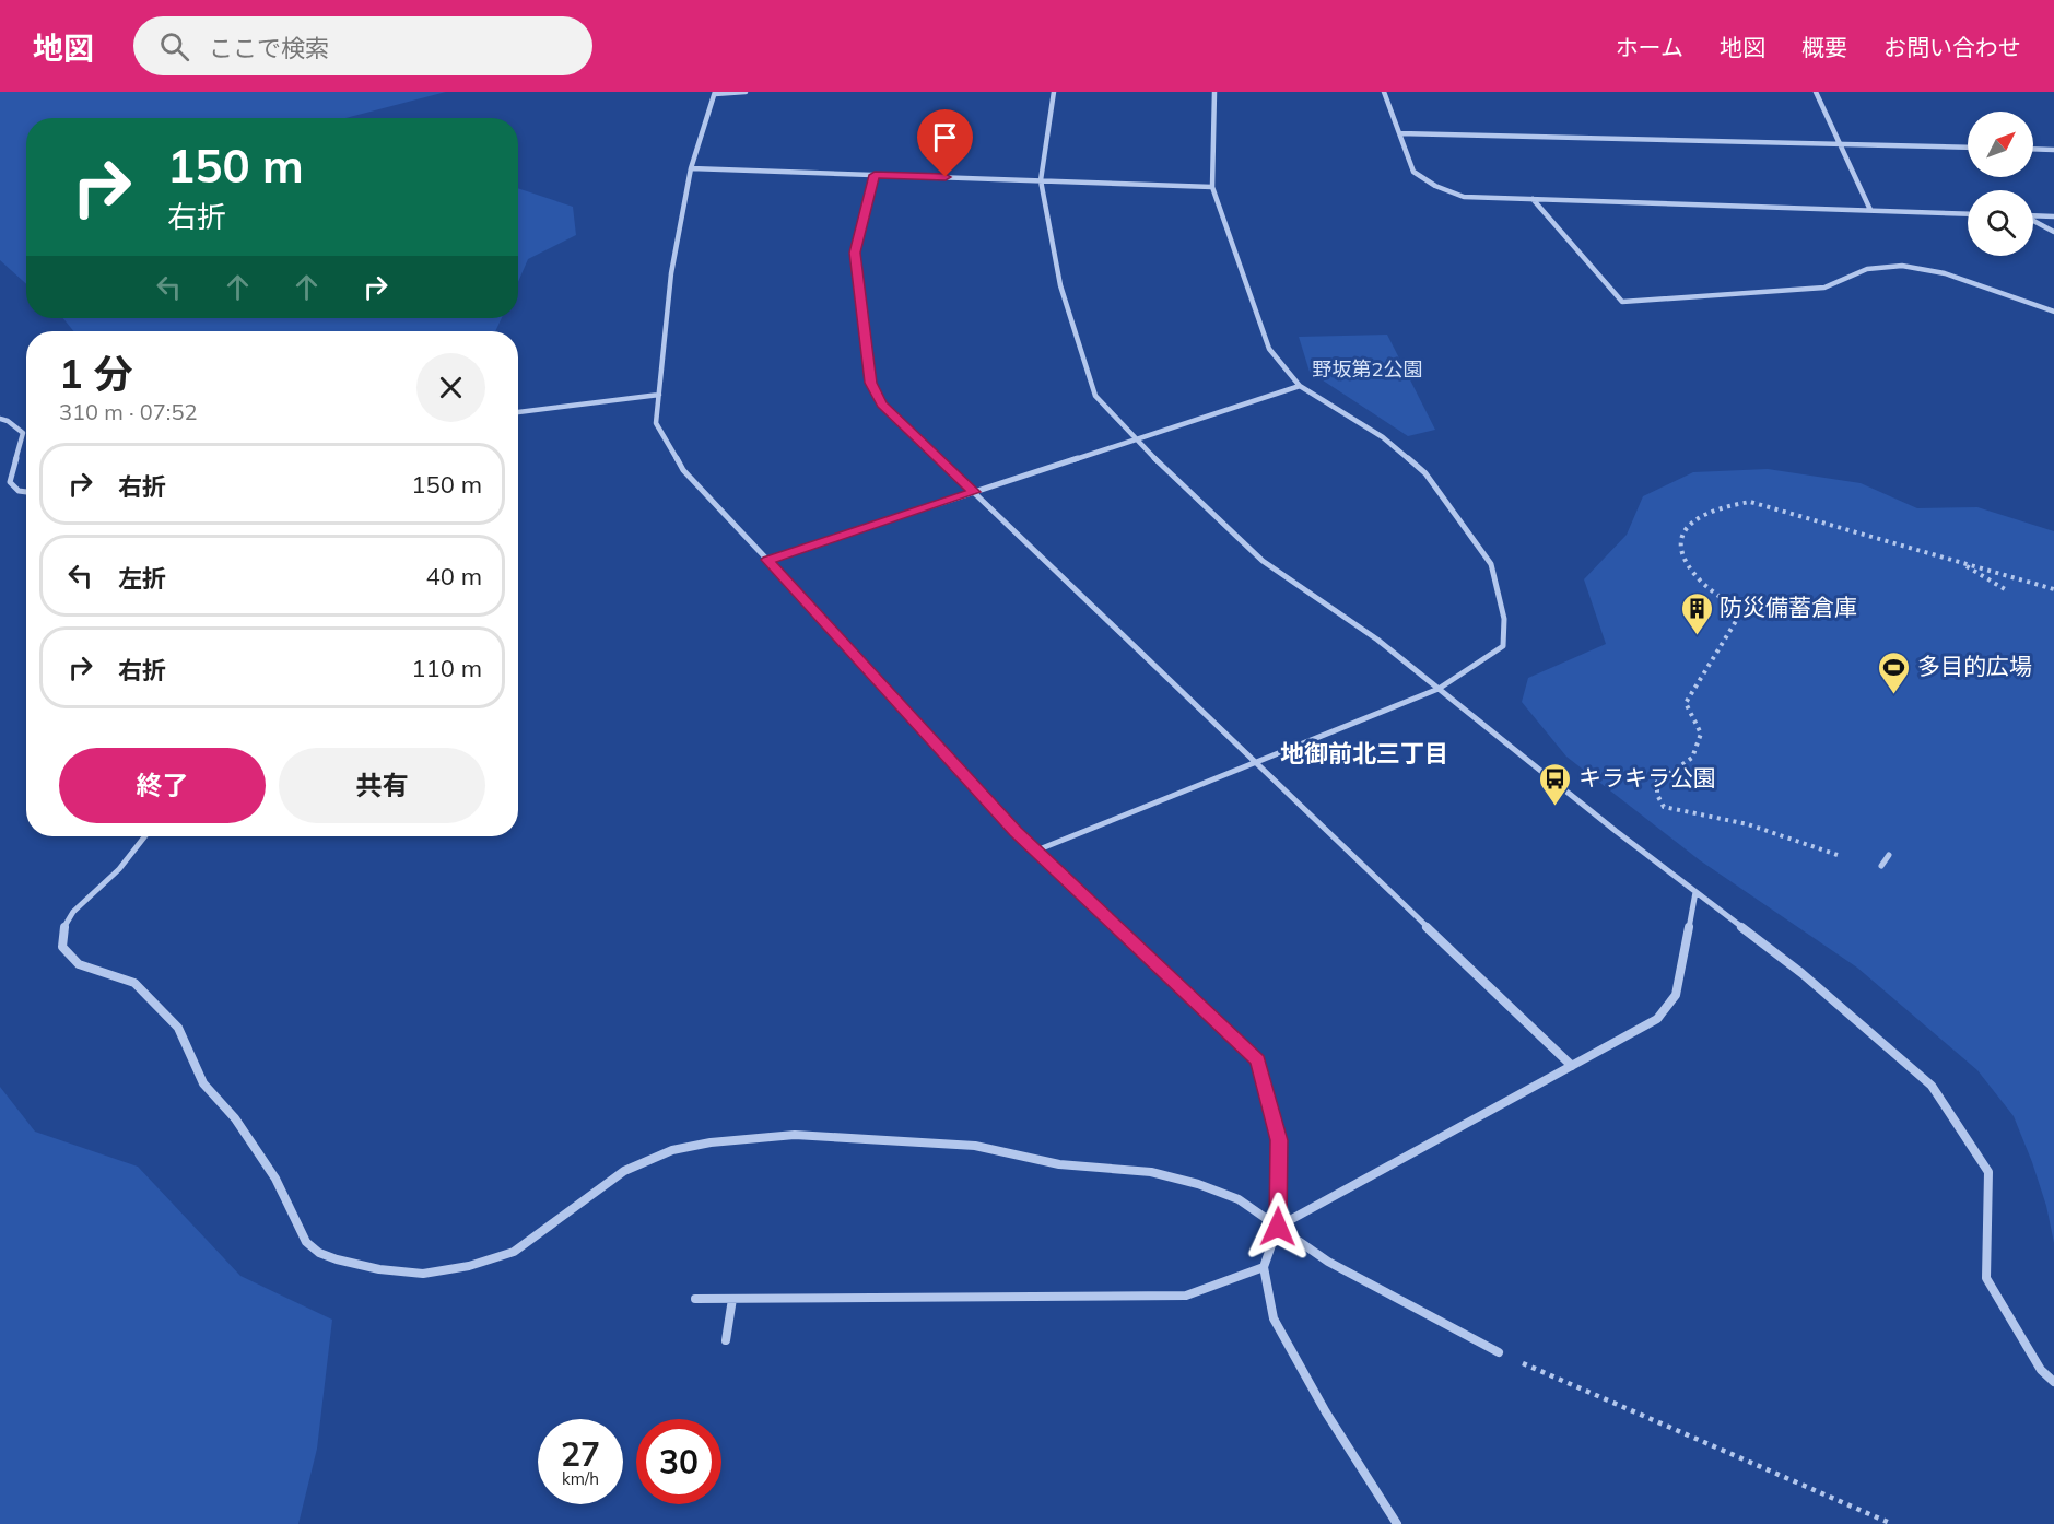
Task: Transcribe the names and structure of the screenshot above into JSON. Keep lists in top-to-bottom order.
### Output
{
  "districts": ["地御前北三丁目"],
  "parks": ["野坂第2公園"],
  "places": {
    "building": ["防災備蓄倉庫"],
    "sports": ["多目的広場"],
    "bus stop": ["キラキラ公園"]
  },
  "north": "top right",
  "page": {
    "header": "地図",
    "search": "ここで検索",
    "nav": [
      "ホーム",
      "地図",
      "概要",
      "お問い合わせ"
    ],
    "turn": ["150 m", "右折"],
    "heading": ["1 分", "310 m · 07:52"],
    "list": [
      {
        "name": "右折",
        "value": "150 m"
      },
      {
        "name": "左折",
        "value": "40 m"
      },
      {
        "name": "右折",
        "value": "110 m"
      }
    ],
    "buttons": ["終了", "共有"],
    "speed": "27 km/h",
    "limit": "30"
  }
}
